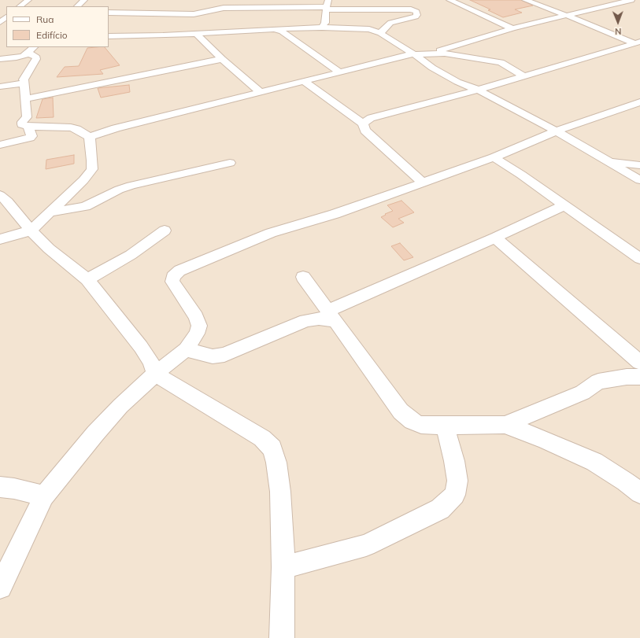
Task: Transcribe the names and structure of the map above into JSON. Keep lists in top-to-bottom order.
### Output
{
  "legend": ["Rua", "Edifício"],
  "north": "bottom"
}
